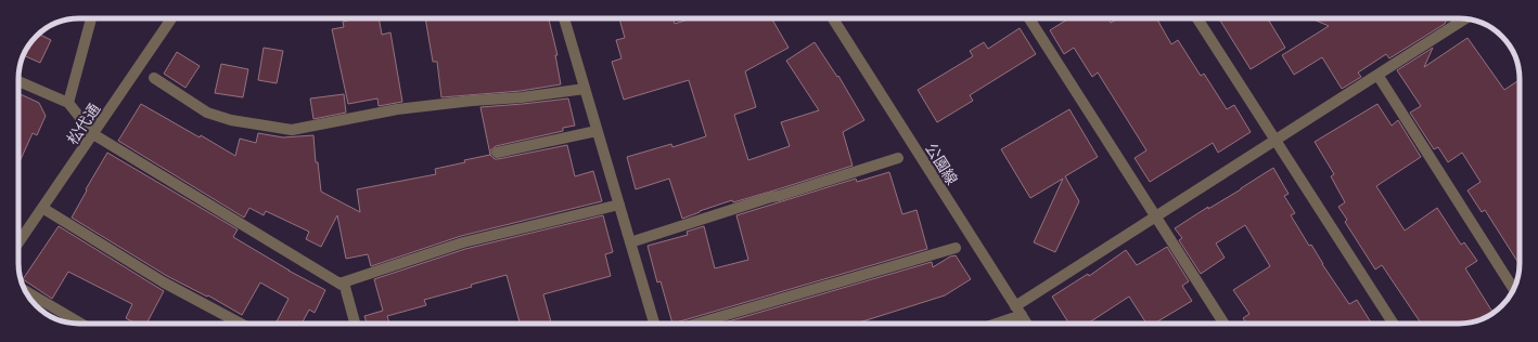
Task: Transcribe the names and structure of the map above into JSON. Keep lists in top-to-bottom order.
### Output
{
  "streets": {
    "street": ["松代通", "公園線"]
  }
}
